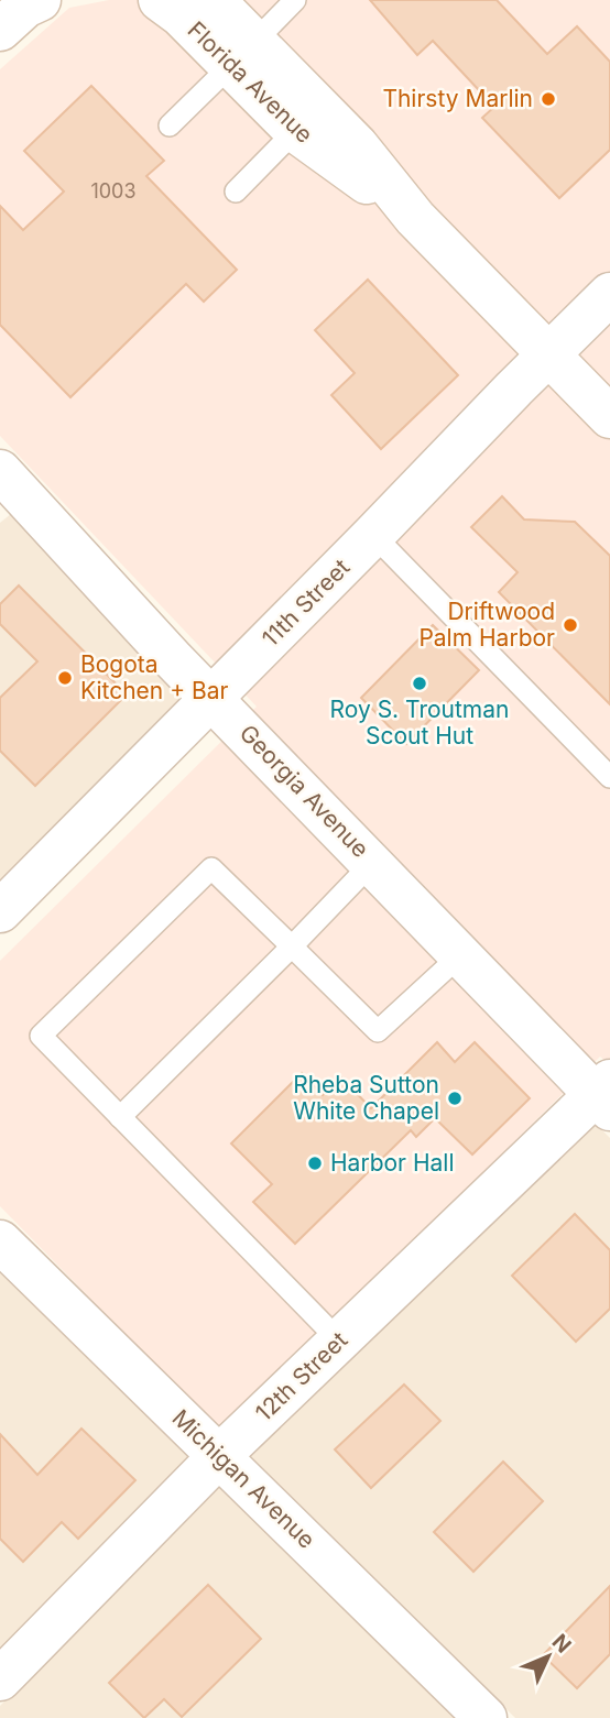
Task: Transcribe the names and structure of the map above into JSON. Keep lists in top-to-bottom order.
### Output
{
  "streets": {
    "street": [
      "Florida Avenue",
      "11th Street",
      "Georgia Avenue",
      "12th Street",
      "Michigan Avenue"
    ]
  },
  "crossings": [
    ["Florida Avenue", "11th Street"],
    ["11th Street", "Georgia Avenue"],
    ["Georgia Avenue", "12th Street"],
    ["12th Street", "Michigan Avenue"]
  ],
  "places": [
    "Thirsty Marlin",
    "Driftwood Palm Harbor",
    "Bogota Kitchen + Bar",
    "Roy S. Troutman Scout Hut",
    "Rheba Sutton White Chapel",
    "Harbor Hall"
  ],
  "house_numbers": ["1003"],
  "north": "top right"
}
